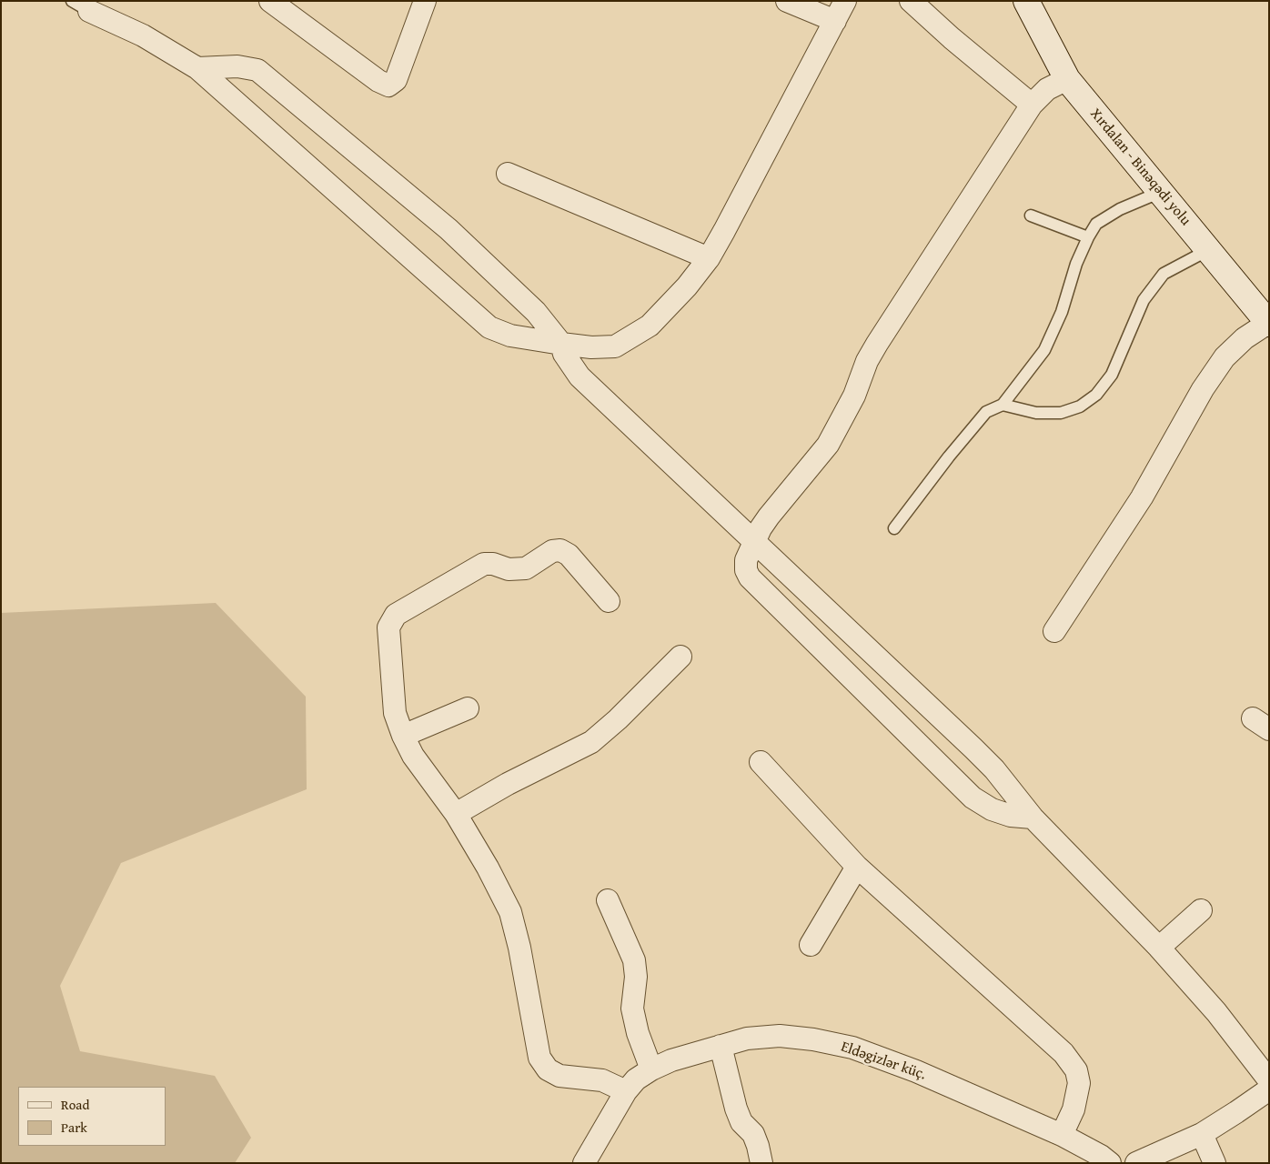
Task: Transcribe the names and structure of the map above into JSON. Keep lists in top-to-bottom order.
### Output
{
  "streets": {
    "main road": ["Xırdalan - Binəqədi yolu"],
    "street": ["Eldəgizlər küç."]
  },
  "legend": ["Road", "Park"]
}
